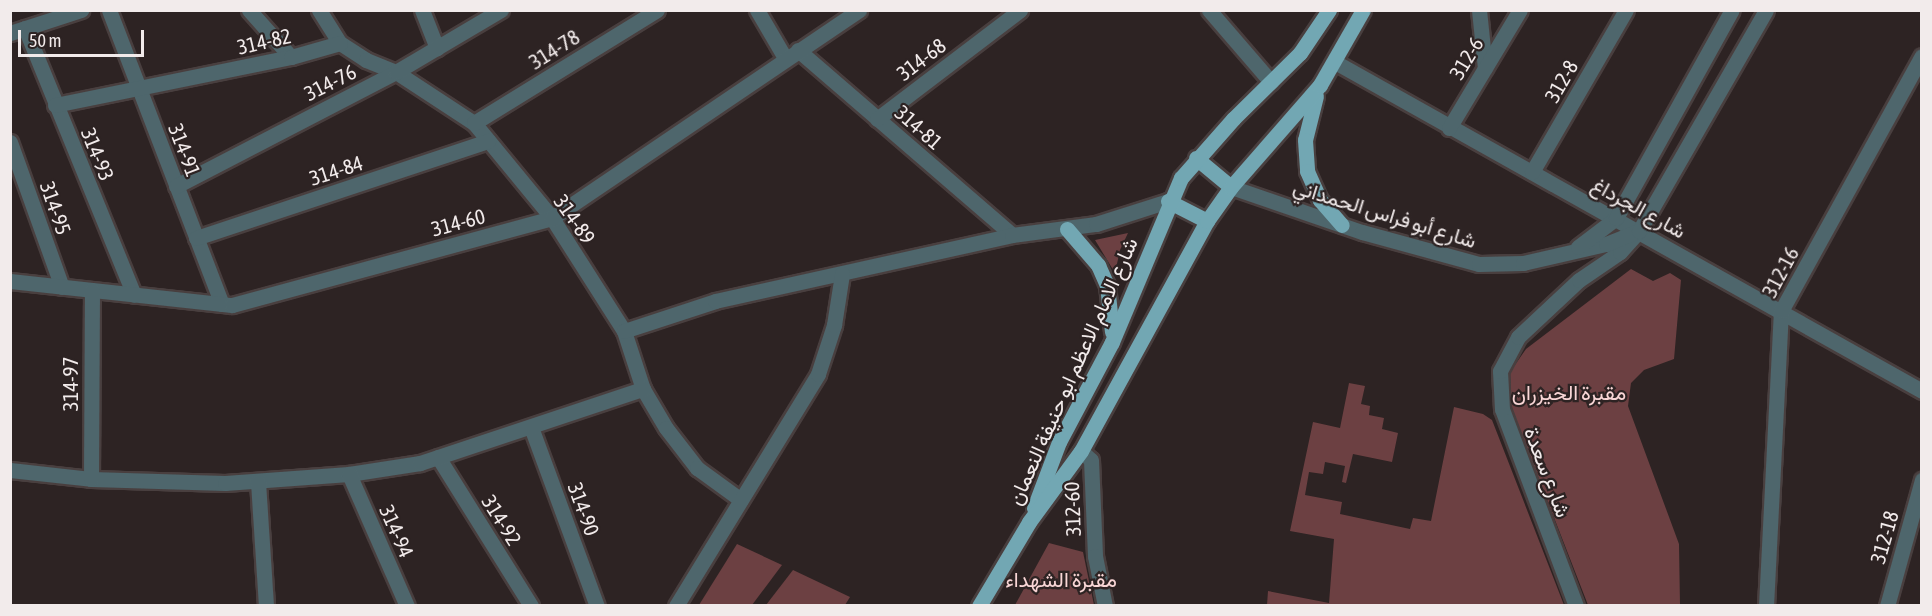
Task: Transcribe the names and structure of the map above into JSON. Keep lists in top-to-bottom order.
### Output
{
  "streets": {
    "main road": ["شارع الامام الاعظم ابو حنيفة النعمان"],
    "street": [
      "314-82",
      "314-78",
      "312-6",
      "314-68",
      "312-8",
      "314-76",
      "314-81",
      "314-91",
      "314-93",
      "314-84",
      "شارع الجرداغ",
      "314-95",
      "شارع أبو فراس الحمداني",
      "314-89",
      "314-60",
      "312-16",
      "314-97",
      "شارع سعدة",
      "314-90",
      "312-60",
      "314-92",
      "314-94",
      "312-18"
    ]
  },
  "crossings": [
    ["314-82", "314-91"],
    ["314-82", "314-93"],
    ["314-82", "314-89"],
    ["314-78", "314-89"],
    ["312-6", "شارع الجرداغ"],
    ["314-68", "314-81"],
    ["312-8", "شارع الجرداغ"],
    ["314-76", "314-91"],
    ["314-76", "314-89"],
    ["314-81", "314-60"],
    ["314-91", "314-84"],
    ["314-91", "314-60"],
    ["314-93", "314-60"],
    ["314-84", "314-89"],
    ["شارع الجرداغ", "شارع أبو فراس الحمداني"],
    ["شارع الجرداغ", "312-16"],
    ["شارع الجرداغ", "شارع الامام الاعظم ابو حنيفة النعمان"],
    ["شارع الجرداغ", "شارع سعدة"],
    ["314-95", "314-60"],
    ["شارع أبو فراس الحمداني", "شارع الامام الاعظم ابو حنيفة النعمان"],
    ["شارع أبو فراس الحمداني", "شارع سعدة"],
    ["314-89", "314-60"],
    ["314-60", "314-97"],
    ["شارع الامام الاعظم ابو حنيفة النعمان", "312-60"]
  ],
  "parks": ["مقبرة الخيزران", "مقبرة الشهداء"],
  "scale_bar": "50 m"
}
